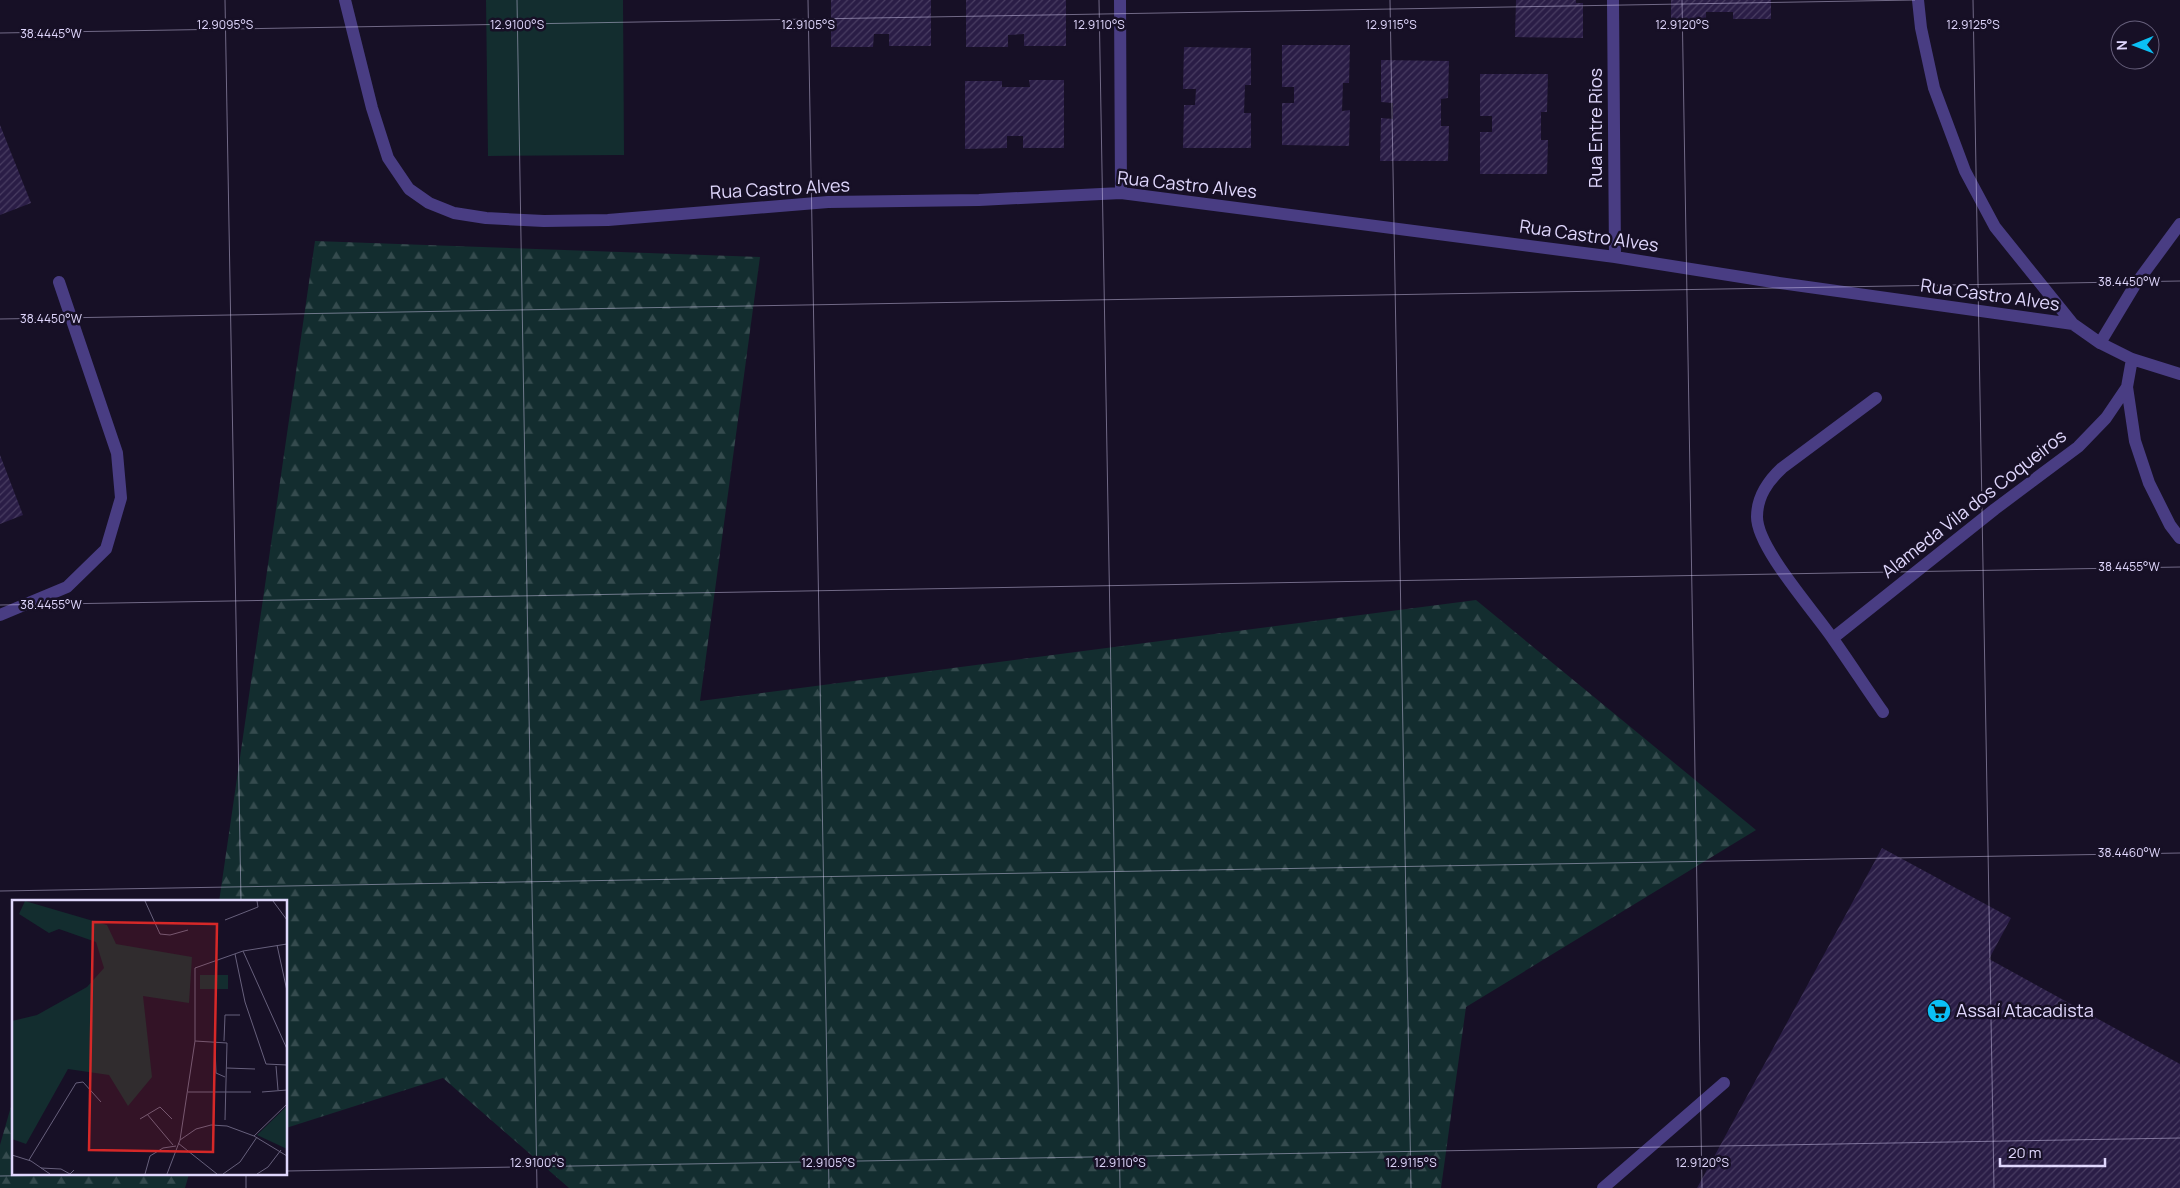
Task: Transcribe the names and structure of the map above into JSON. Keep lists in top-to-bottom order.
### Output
{
  "streets": {
    "street": ["Rua Entre Rios", "Rua Castro Alves", "Alameda Vila dos Coqueiros"]
  },
  "crossings": [
    ["Rua Entre Rios", "Rua Castro Alves"]
  ],
  "places": {
    "supermarket": ["Assaí Atacadista"]
  },
  "scale_bar": "20 m",
  "north": "left",
  "coordinates": [
    "12.9095°S",
    "12.9100°S",
    "12.9105°S",
    "12.9110°S",
    "12.9115°S",
    "12.9120°S",
    "12.9125°S",
    "38.4445°W",
    "38.4450°W",
    "38.4455°W",
    "38.4460°W"
  ]
}
